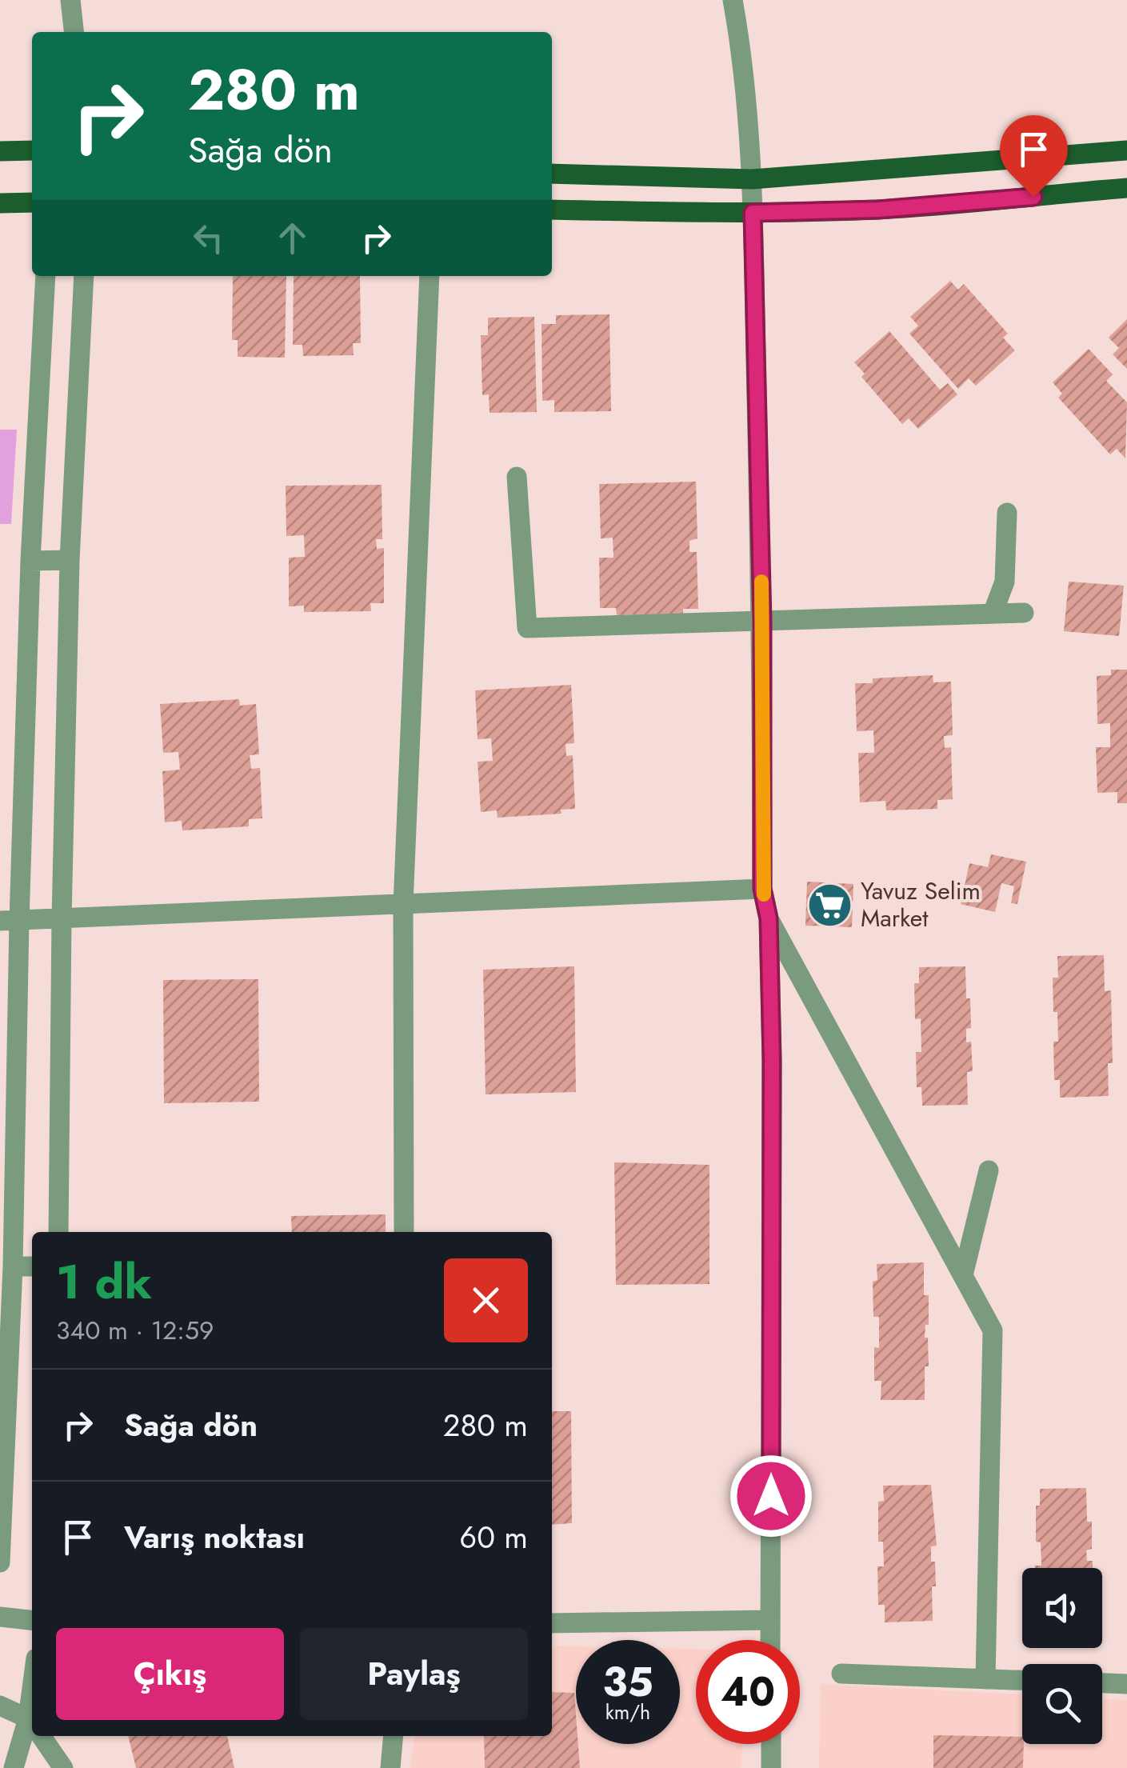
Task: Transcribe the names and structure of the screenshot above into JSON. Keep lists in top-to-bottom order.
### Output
{
  "places": {
    "supermarket": ["Yavuz Selim Market"]
  },
  "page": {
    "turn": ["280 m", "Sağa dön"],
    "heading": ["1 dk", "340 m · 12:59"],
    "list": [
      {
        "name": "Sağa dön",
        "value": "280 m"
      },
      {
        "name": "Varış noktası",
        "value": "60 m"
      }
    ],
    "buttons": ["Çıkış", "Paylaş"],
    "speed": "35 km/h",
    "limit": "40"
  }
}
